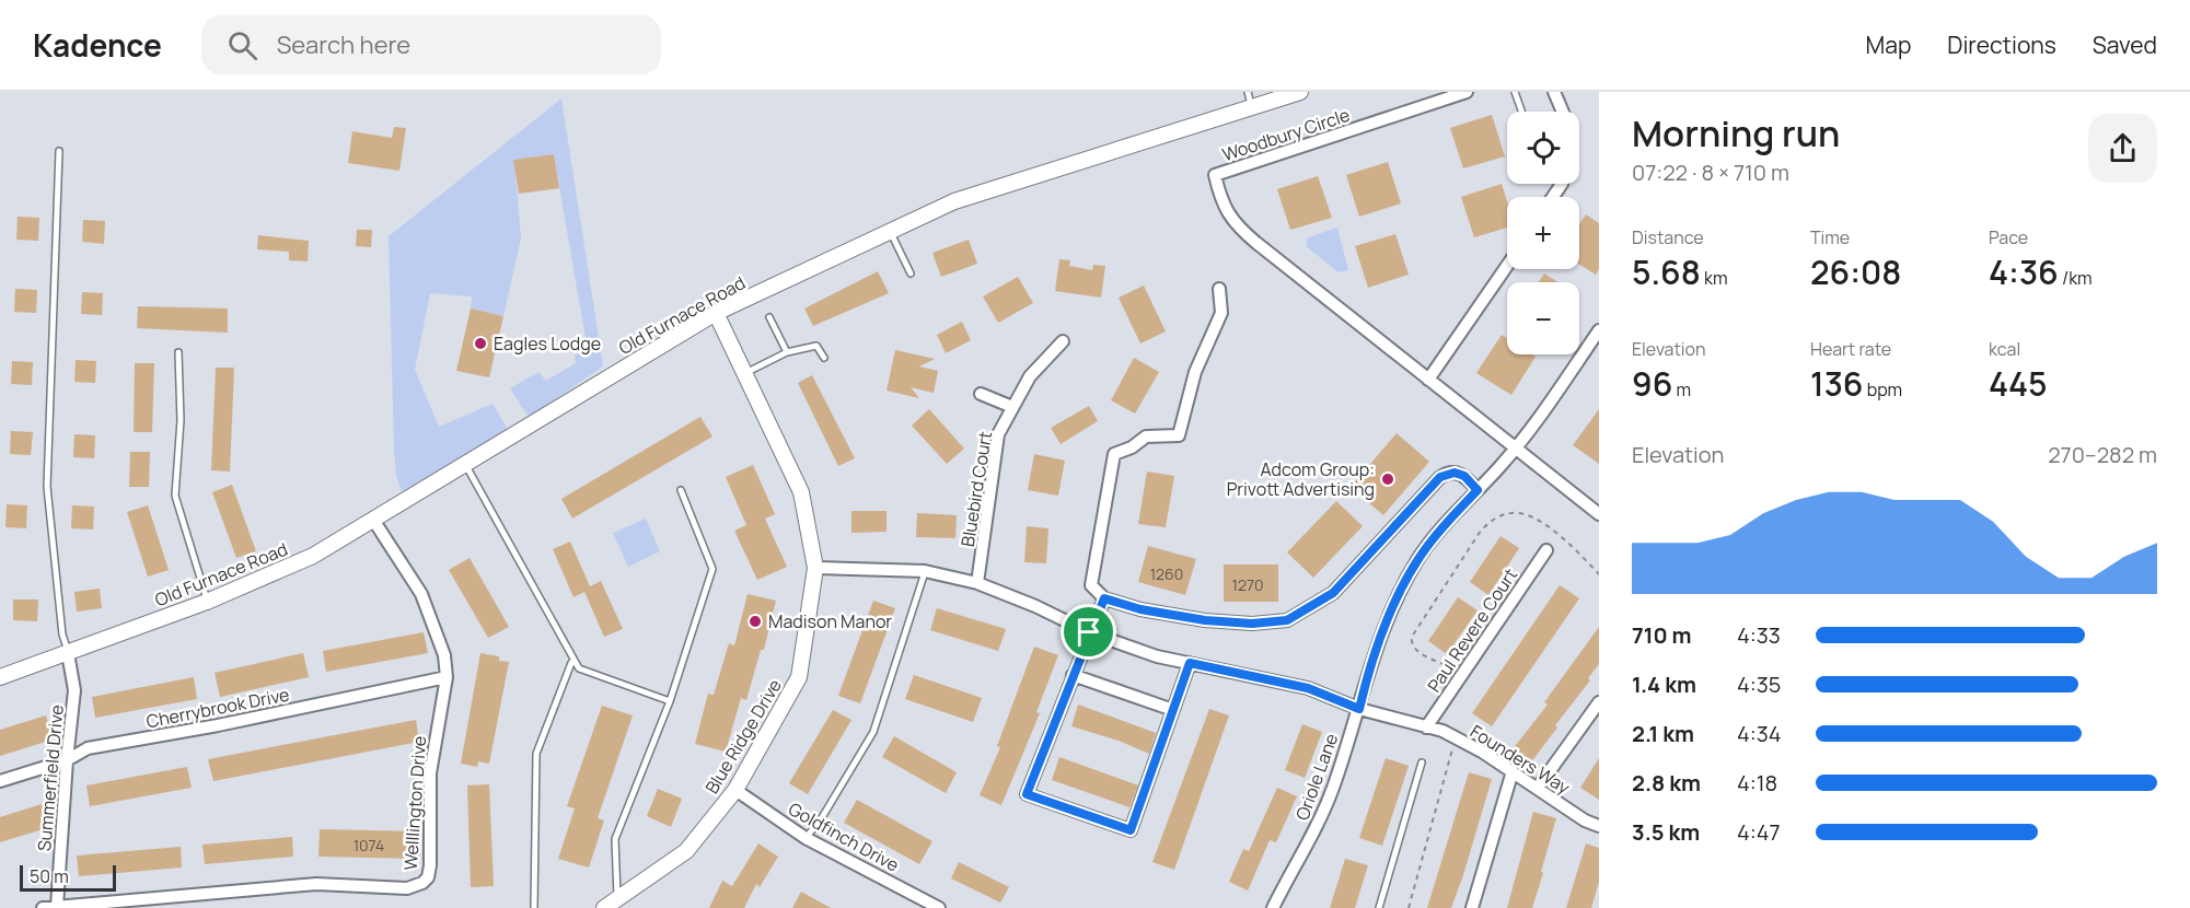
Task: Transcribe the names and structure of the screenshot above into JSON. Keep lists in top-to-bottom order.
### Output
{
  "streets": {
    "street": [
      "Woodbury Circle",
      "Old Furnace Road",
      "Bluebird Court",
      "Paul Revere Court",
      "Cherrybrook Drive",
      "Blue Ridge Drive",
      "Founders Way",
      "Oriole Lane",
      "Summerfield Drive",
      "Welllington Drive",
      "Goldfinch Drive"
    ]
  },
  "crossings": [
    ["Woodbury Circle", "Oriole Lane"],
    ["Old Furnace Road", "Blue Ridge Drive"],
    ["Old Furnace Road", "Summerfield Drive"],
    ["Old Furnace Road", "Welllington Drive"],
    ["Bluebird Court", "Founders Way"],
    ["Paul Revere Court", "Founders Way"],
    ["Cherrybrook Drive", "Summerfield Drive"],
    ["Cherrybrook Drive", "Welllington Drive"],
    ["Blue Ridge Drive", "Founders Way"],
    ["Blue Ridge Drive", "Goldfinch Drive"],
    ["Founders Way", "Oriole Lane"],
    ["Summerfield Drive", "Welllington Drive"]
  ],
  "places": ["Eagles Lodge", "Adcom Group: Privott Advertising", "Madison Manor"],
  "house_numbers": ["1260", "1270", "1074"],
  "scale_bar": "50 m",
  "page": {
    "header": "Kadence",
    "search": "Search here",
    "nav": ["Map", "Directions", "Saved"],
    "heading": ["Morning run", "07:22 · 8 × 710 m"],
    "map_buttons": ["+", "−"],
    "stats": [
      ["Distance", "5.68 km"],
      ["Time", "26:08"],
      ["Pace", "4:36 /km"],
      ["Elevation", "96 m"],
      ["Heart rate", "136 bpm"],
      ["kcal", "445"]
    ],
    "chart": ["Elevation", "270–282 m"],
    "list": [
      {
        "name": "710 m",
        "note": "4:33"
      },
      {
        "name": "1.4 km",
        "note": "4:35"
      },
      {
        "name": "2.1 km",
        "note": "4:34"
      },
      {
        "name": "2.8 km",
        "note": "4:18"
      },
      {
        "name": "3.5 km",
        "note": "4:47"
      }
    ],
    "scale": "50 m"
  }
}
